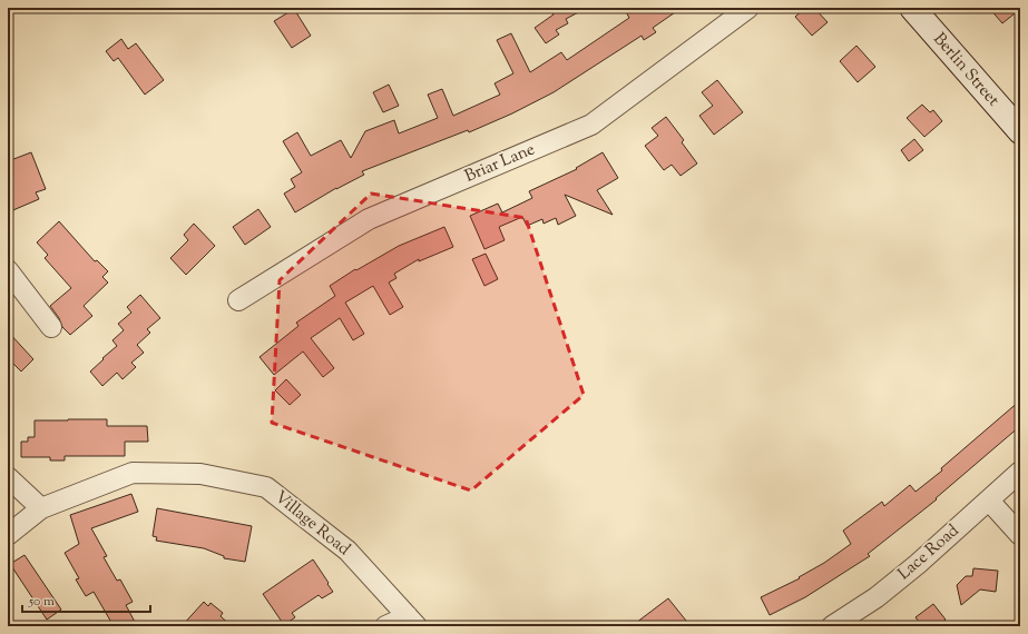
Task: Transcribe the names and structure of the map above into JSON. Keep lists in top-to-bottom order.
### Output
{
  "streets": {
    "main road": ["Berlin Street"],
    "street": ["Briar Lane", "Village Road", "Lace Road"]
  },
  "scale_bar": "50 m"
}
